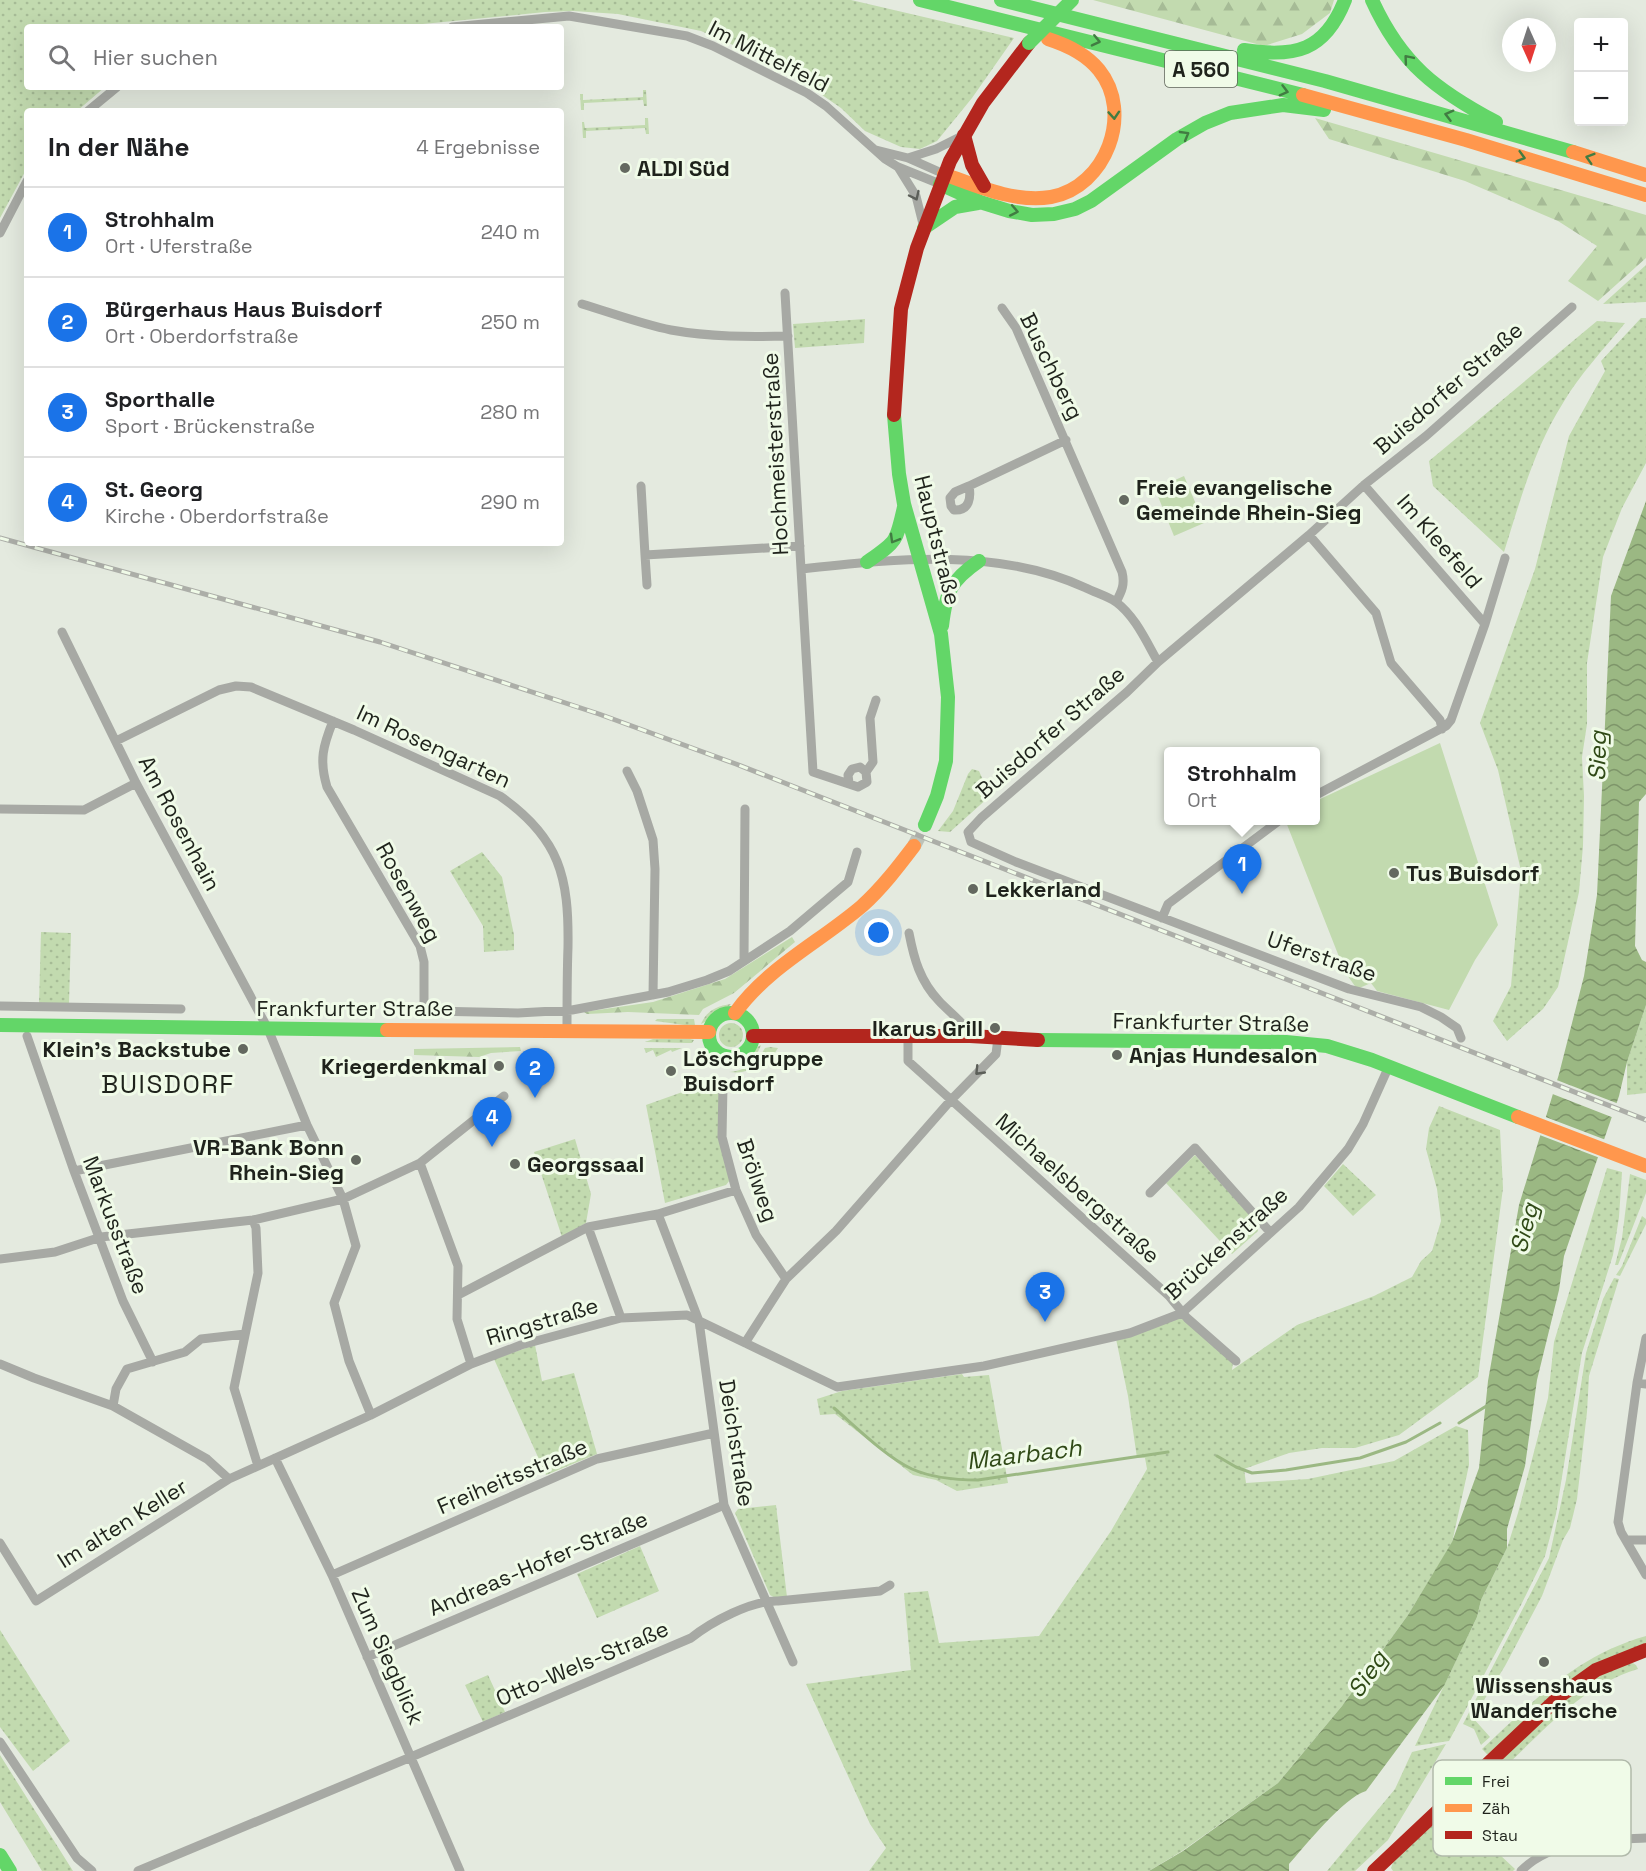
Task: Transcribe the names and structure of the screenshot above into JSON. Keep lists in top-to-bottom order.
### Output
{
  "streets": {
    "main road": ["A 560", "Hauptstraße", "Frankfurter Straße"],
    "street": [
      "Im Mittelfeld",
      "Buschberg",
      "Buisdorfer Straße",
      "Hochmeisterstraße",
      "Im Kleefeld",
      "Im Rosengarten",
      "Am Rosenhain",
      "Rosenweg",
      "Uferstraße",
      "Brölweg",
      "Michaelsbergstraße",
      "Markusstraße",
      "Brückenstraße",
      "Ringstraße",
      "Deichstraße",
      "Freiheitsstraße",
      "Im alten Keller",
      "Andreas-Hofer-Straße",
      "Zum Siegblick",
      "Otto-Wels-Straße"
    ]
  },
  "crossings": [
    ["Im Mittelfeld", "Hauptstraße"],
    ["Buschberg", "Buisdorfer Straße"],
    ["Buisdorfer Straße", "Hochmeisterstraße"],
    ["Buisdorfer Straße", "Hauptstraße"],
    ["Buisdorfer Straße", "Im Kleefeld"],
    ["Buisdorfer Straße", "Uferstraße"],
    ["Hochmeisterstraße", "Hauptstraße"],
    ["Im Rosengarten", "Am Rosenhain"],
    ["Im Rosengarten", "Rosenweg"],
    ["Im Rosengarten", "Frankfurter Straße"],
    ["Am Rosenhain", "Frankfurter Straße"],
    ["Am Rosenhain", "Ringstraße"],
    ["Frankfurter Straße", "Michaelsbergstraße"],
    ["Frankfurter Straße", "Brückenstraße"],
    ["Michaelsbergstraße", "Brückenstraße"],
    ["Brückenstraße", "Ringstraße"],
    ["Ringstraße", "Deichstraße"],
    ["Ringstraße", "Im alten Keller"],
    ["Ringstraße", "Zum Siegblick"],
    ["Deichstraße", "Freiheitsstraße"],
    ["Deichstraße", "Andreas-Hofer-Straße"],
    ["Deichstraße", "Otto-Wels-Straße"],
    ["Freiheitsstraße", "Zum Siegblick"],
    ["Andreas-Hofer-Straße", "Zum Siegblick"],
    ["Zum Siegblick", "Otto-Wels-Straße"]
  ],
  "districts": ["BUISDORF"],
  "water": ["Sieg", "Maarbach"],
  "places": [
    "ALDI Süd",
    "Freie evangelische Gemeinde Rhein-Sieg",
    "Tus Buisdorf",
    "Lekkerland",
    "Ikarus Grill",
    "Klein’s Backstube",
    "Anjas Hundesalon",
    "Kriegerdenkmal",
    "Löschgruppe Buisdorf",
    "VR-Bank Bonn Rhein-Sieg",
    "Georgssaal",
    "Wissenshaus Wanderfische"
  ],
  "legend": ["Frei", "Zäh", "Stau"],
  "north": "bottom",
  "page": {
    "map_buttons": ["+", "−"],
    "search": "Hier suchen",
    "heading": ["In der Nähe", "4 Ergebnisse"],
    "list": [
      {
        "mark": "1",
        "name": "Strohhalm",
        "note": "Ort · Uferstraße",
        "value": "240 m"
      },
      {
        "mark": "2",
        "name": "Bürgerhaus Haus Buisdorf",
        "note": "Ort · Oberdorfstraße",
        "value": "250 m"
      },
      {
        "mark": "3",
        "name": "Sporthalle",
        "note": "Sport · Brückenstraße",
        "value": "280 m"
      },
      {
        "mark": "4",
        "name": "St. Georg",
        "note": "Kirche · Oberdorfstraße",
        "value": "290 m"
      }
    ],
    "popup": ["Strohhalm", "Ort"],
    "pins": [
      "1",
      "2",
      "4",
      "3"
    ]
  }
}
